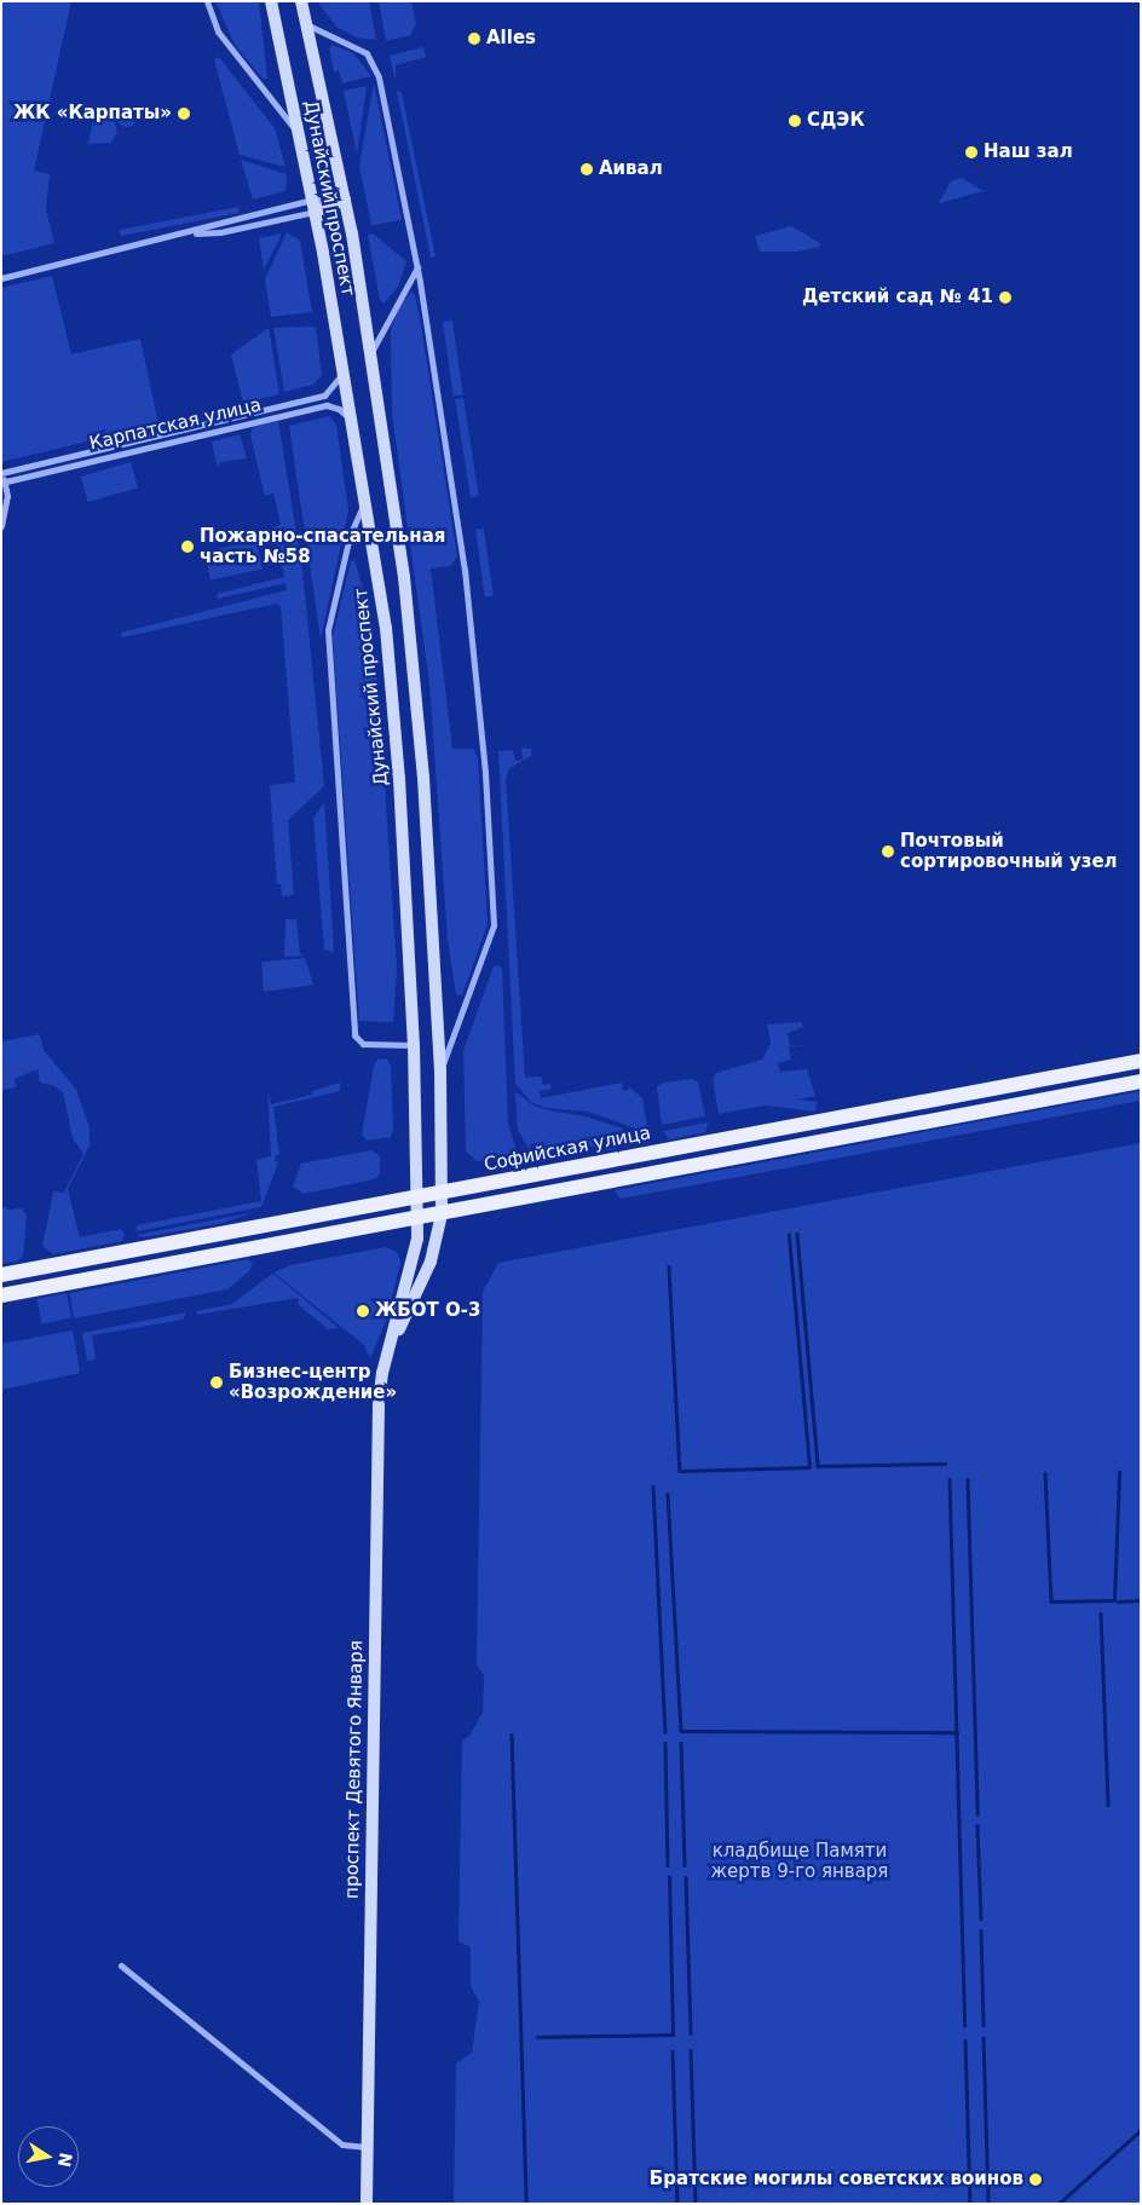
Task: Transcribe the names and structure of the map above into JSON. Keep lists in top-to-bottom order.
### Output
{
  "streets": {
    "main road": ["Дунайский проспект", "Софийская улица", "проспект Девятого Января"],
    "street": ["Карпатская улица"]
  },
  "crossings": [
    ["Дунайский проспект", "Карпатская улица"],
    ["Дунайский проспект", "Софийская улица"],
    ["Дунайский проспект", "проспект Девятого Января"]
  ],
  "parks": ["кладбище Памяти жертв 9-го января"],
  "places": [
    "Alles",
    "ЖК «Карпаты»",
    "СДЭК",
    "Наш зал",
    "Аивал",
    "Детский сад № 41",
    "Пожарно-спасательная часть №58",
    "Почтовый сортировочный узел",
    "ЖБОТ О-3",
    "Бизнес-центр «Возрождение»",
    "Братские могилы советских воинов"
  ],
  "north": "right"
}
